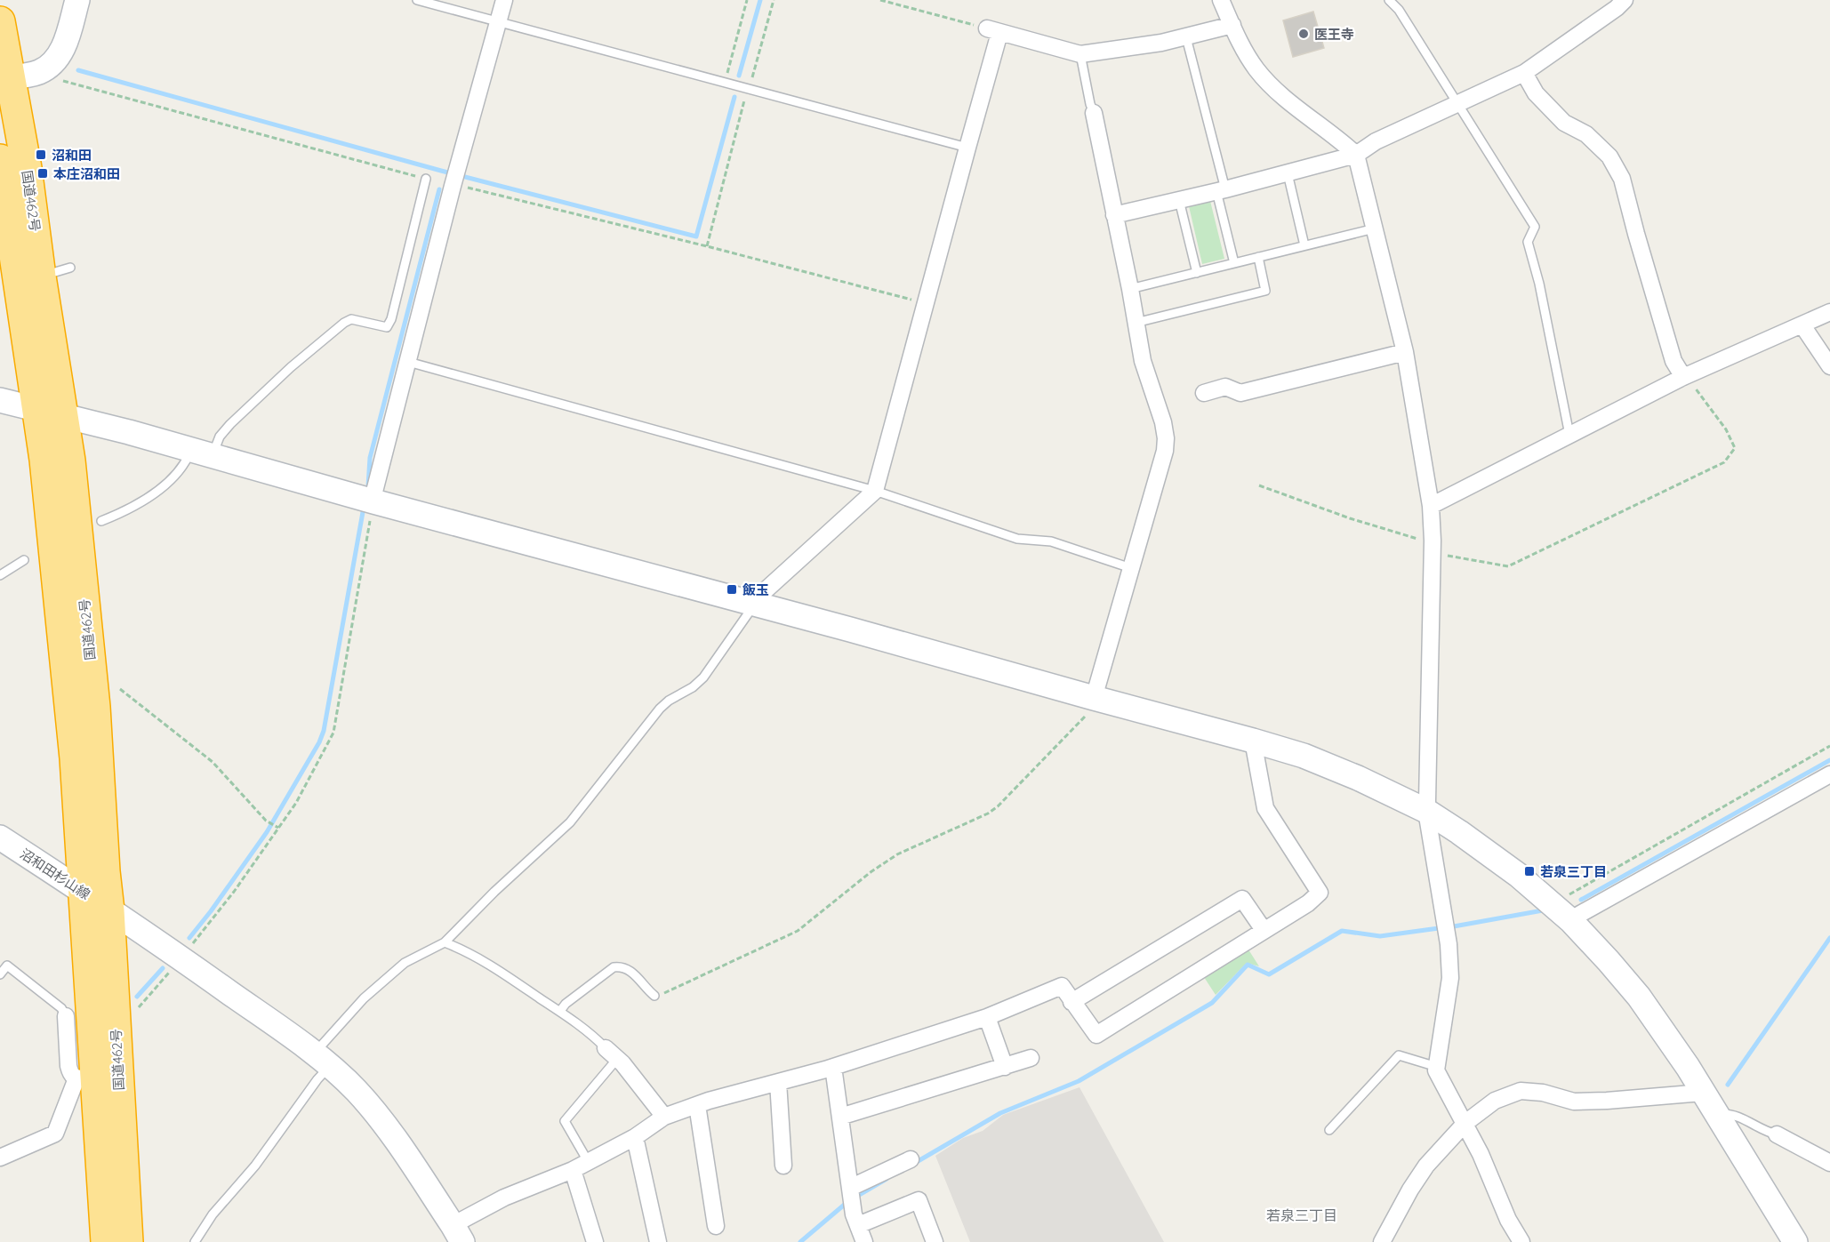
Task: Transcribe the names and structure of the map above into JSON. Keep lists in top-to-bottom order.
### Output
{
  "streets": {
    "highway": ["国道462号"],
    "street": ["沼和田杉山線"]
  },
  "crossings": [
    ["国道462号", "沼和田杉山線"]
  ],
  "districts": ["若泉三丁目"],
  "places": {
    "other": ["医王寺"],
    "transit": [
      "沼和田",
      "本庄沼和田",
      "飯玉",
      "若泉三丁目"
    ]
  }
}
